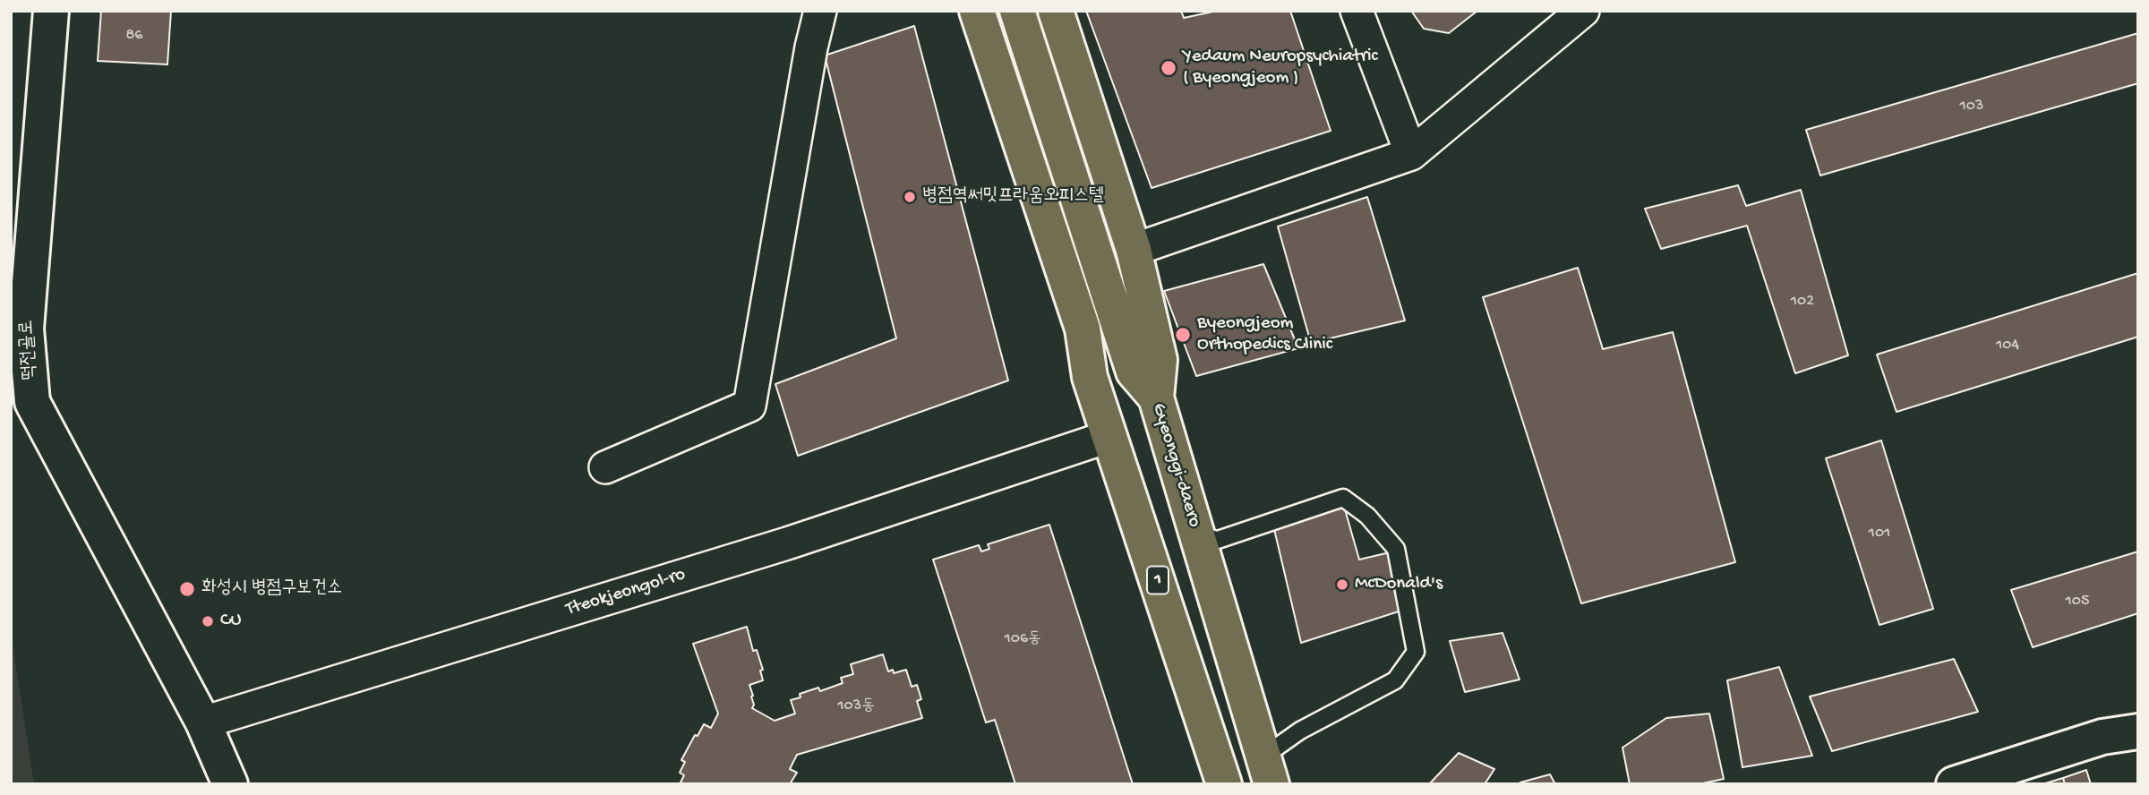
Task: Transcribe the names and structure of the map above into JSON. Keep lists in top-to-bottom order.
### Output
{
  "streets": {
    "main road": ["Gyeonggi-daero", "1"],
    "street": ["떡전골로", "Tteokjeongol-ro"]
  },
  "crossings": [
    ["떡전골로", "Tteokjeongol-ro"],
    ["1", "Tteokjeongol-ro"]
  ],
  "places": [
    "Yedaum Neuropsychiatric ( Byeongjeom )",
    "병점역써밋프라움오피스텔",
    "Byeongjeom Orthopedics Clinic",
    "McDonald's",
    "화성시 병점구보건소",
    "CU"
  ],
  "house_numbers": [
    "86",
    "103",
    "102",
    "104",
    "101",
    "105",
    "106동",
    "103동"
  ]
}
